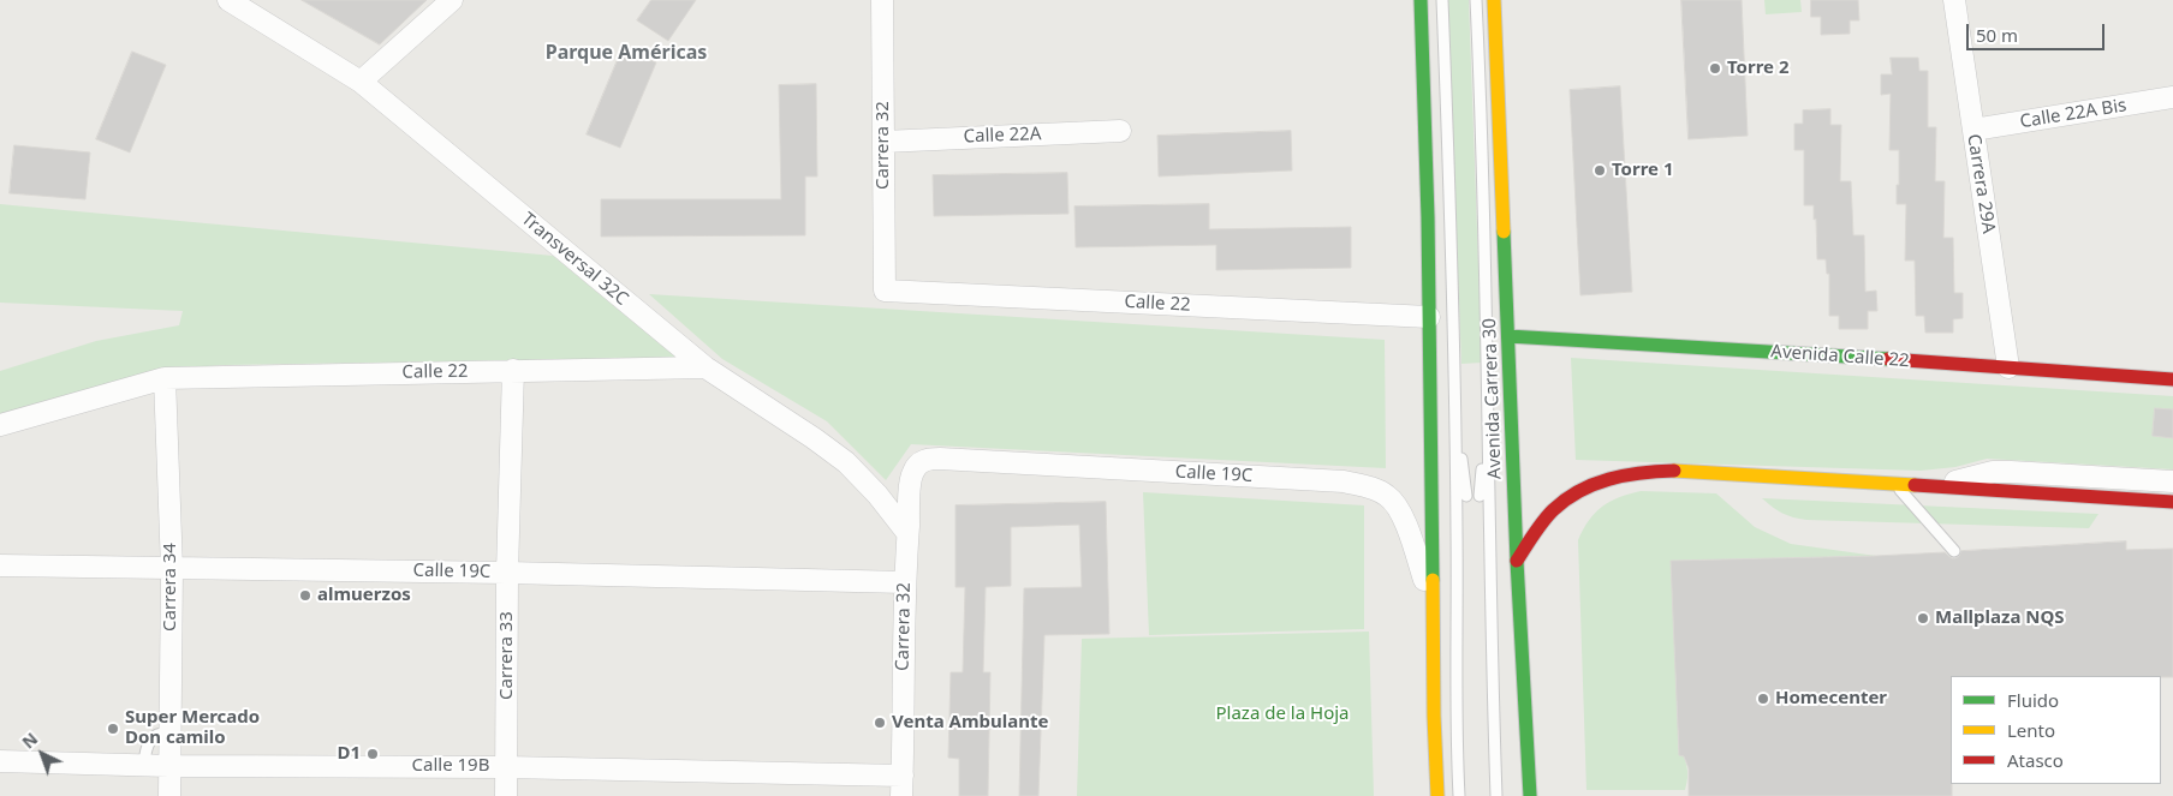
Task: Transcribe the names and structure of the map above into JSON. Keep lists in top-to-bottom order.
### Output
{
  "streets": {
    "main road": ["Avenida Calle 22", "Avenida Carrera 30"],
    "street": [
      "Calle 22A Bis",
      "Calle 22A",
      "Carrera 32",
      "Carrera 29A",
      "Transversal 32C",
      "Calle 22",
      "Calle 19C",
      "Carrera 34",
      "Carrera 33",
      "Calle 19B"
    ]
  },
  "crossings": [
    ["Calle 22A Bis", "Carrera 29A"],
    ["Calle 22A", "Carrera 32"],
    ["Carrera 32", "Transversal 32C"],
    ["Carrera 32", "Calle 22"],
    ["Carrera 32", "Calle 19C"],
    ["Carrera 32", "Calle 19B"],
    ["Carrera 29A", "Avenida Calle 22"],
    ["Transversal 32C", "Calle 22"],
    ["Calle 22", "Carrera 34"],
    ["Calle 22", "Carrera 33"],
    ["Avenida Calle 22", "Avenida Carrera 30"],
    ["Calle 19C", "Carrera 34"],
    ["Calle 19C", "Carrera 33"],
    ["Carrera 34", "Calle 19B"],
    ["Carrera 33", "Calle 19B"]
  ],
  "districts": ["Parque Américas"],
  "parks": ["Plaza de la Hoja"],
  "places": [
    "Torre 2",
    "Torre 1",
    "almuerzos",
    "Mallplaza NQS",
    "Homecenter",
    "Venta Ambulante",
    "Super Mercado Don camilo",
    "D1"
  ],
  "legend": ["Fluido", "Lento", "Atasco"],
  "scale_bar": "50 m",
  "north": "top left"
}
